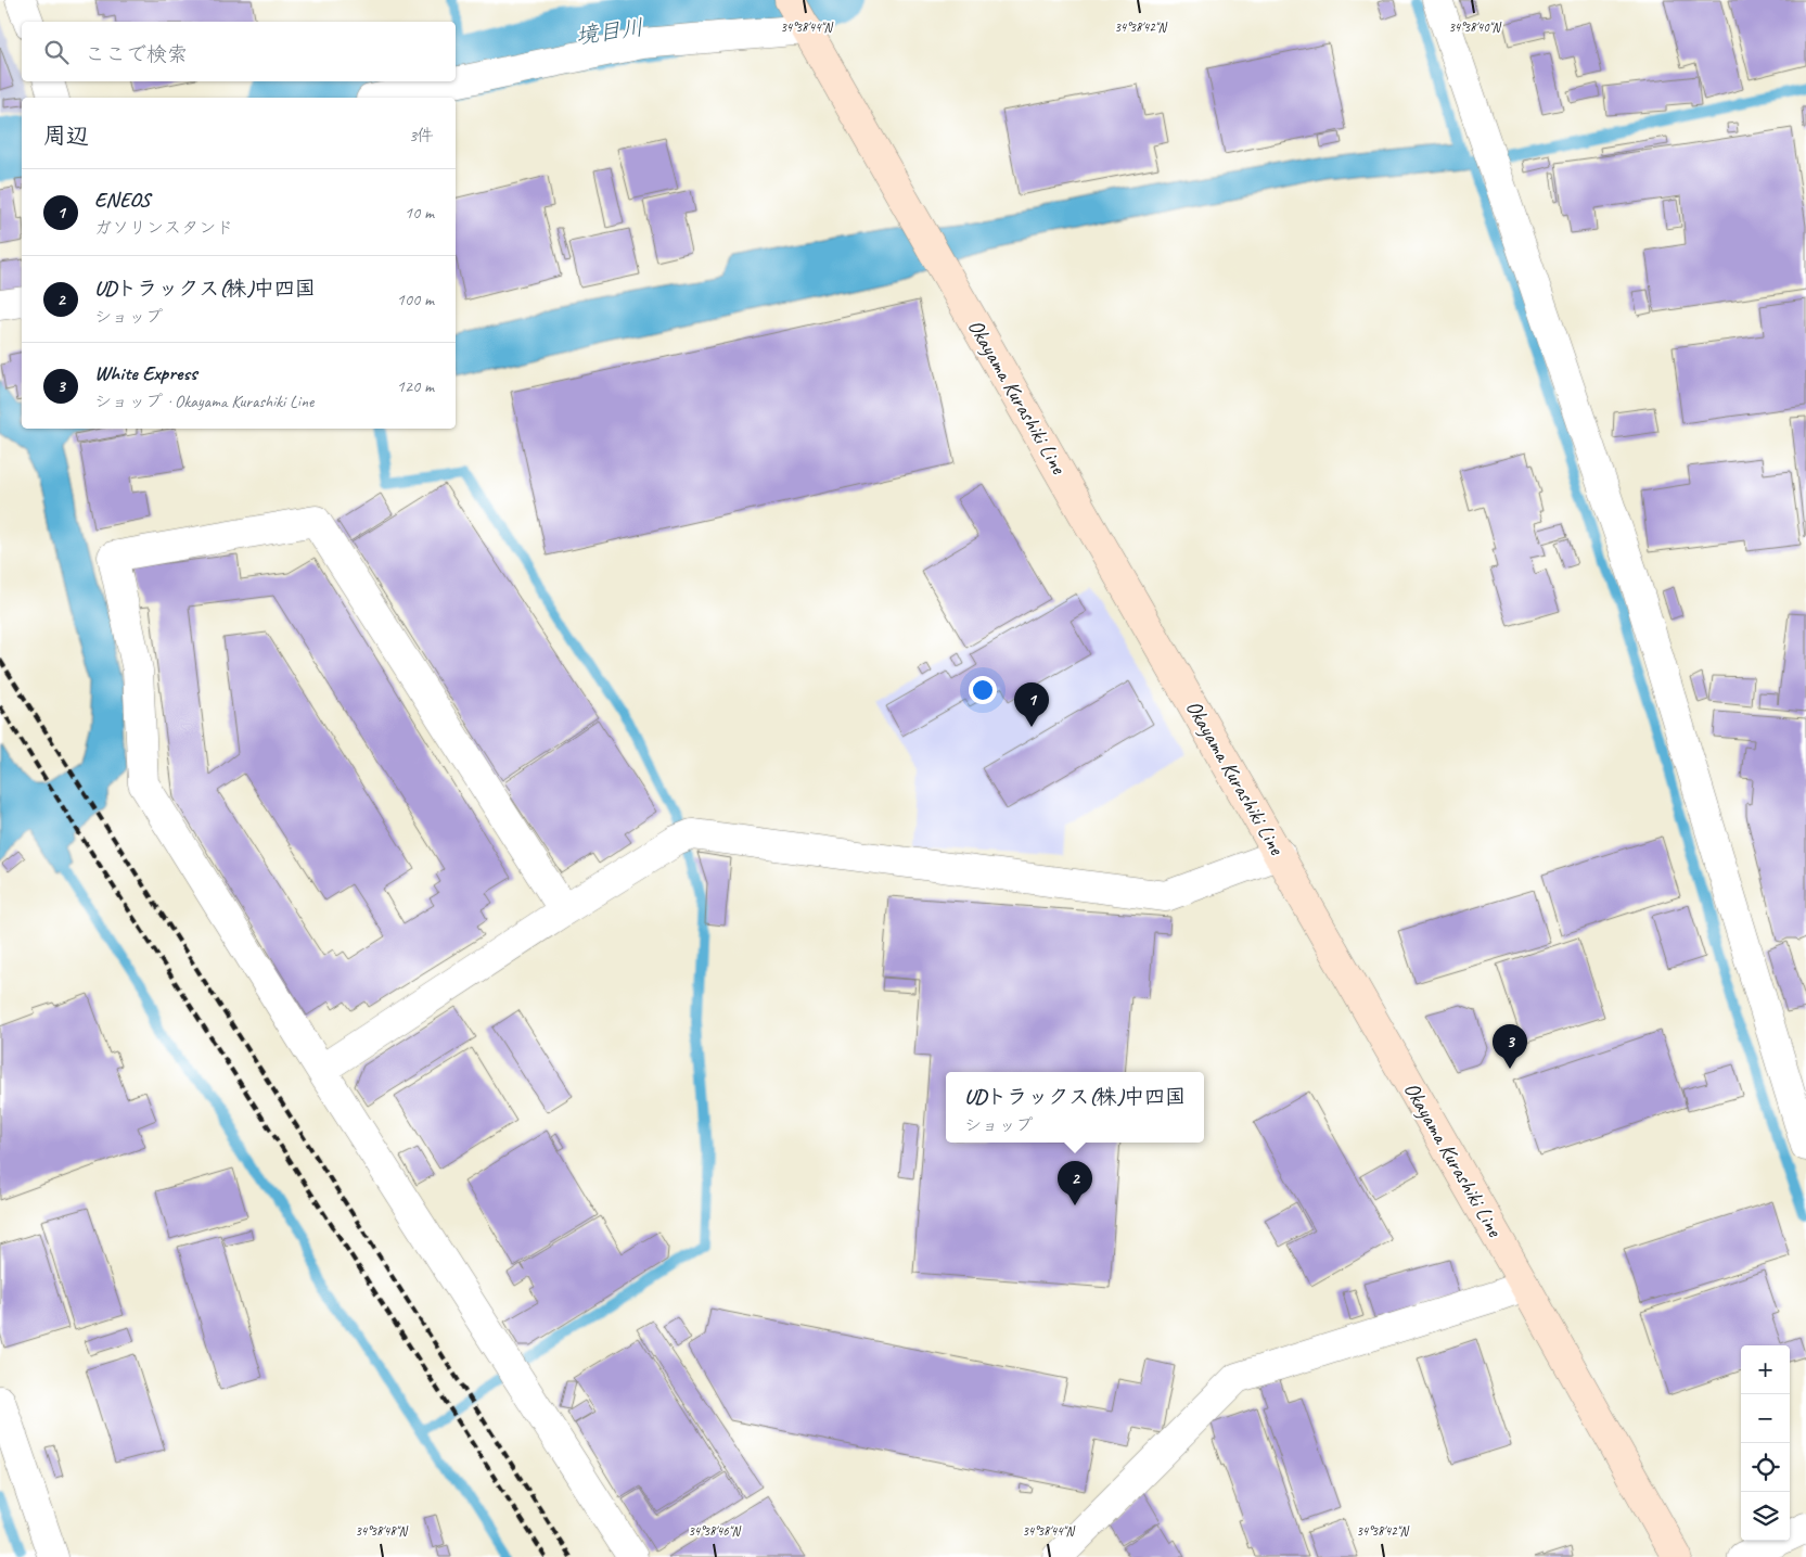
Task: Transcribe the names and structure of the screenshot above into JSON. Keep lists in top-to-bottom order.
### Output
{
  "streets": {
    "main road": ["Okayama Kurashiki Line"]
  },
  "water": ["境目川"],
  "page": {
    "search": "ここで検索",
    "heading": ["周辺", "3件"],
    "list": [
      {
        "mark": "1",
        "name": "ENEOS",
        "note": "ガソリンスタンド",
        "value": "10 m"
      },
      {
        "mark": "2",
        "name": "UDトラックス(株)中四国",
        "note": "ショップ",
        "value": "100 m"
      },
      {
        "mark": "3",
        "name": "White Express",
        "note": "ショップ · Okayama Kurashiki Line",
        "value": "120 m"
      }
    ],
    "pins": ["1", "3", "2"],
    "popup": ["UDトラックス(株)中四国", "ショップ"],
    "map_buttons": ["+", "−"]
  },
  "coordinates": [
    "34°38'44\"N",
    "34°38'42\"N",
    "34°38'40\"N",
    "34°38'48\"N",
    "34°38'46\"N"
  ]
}
